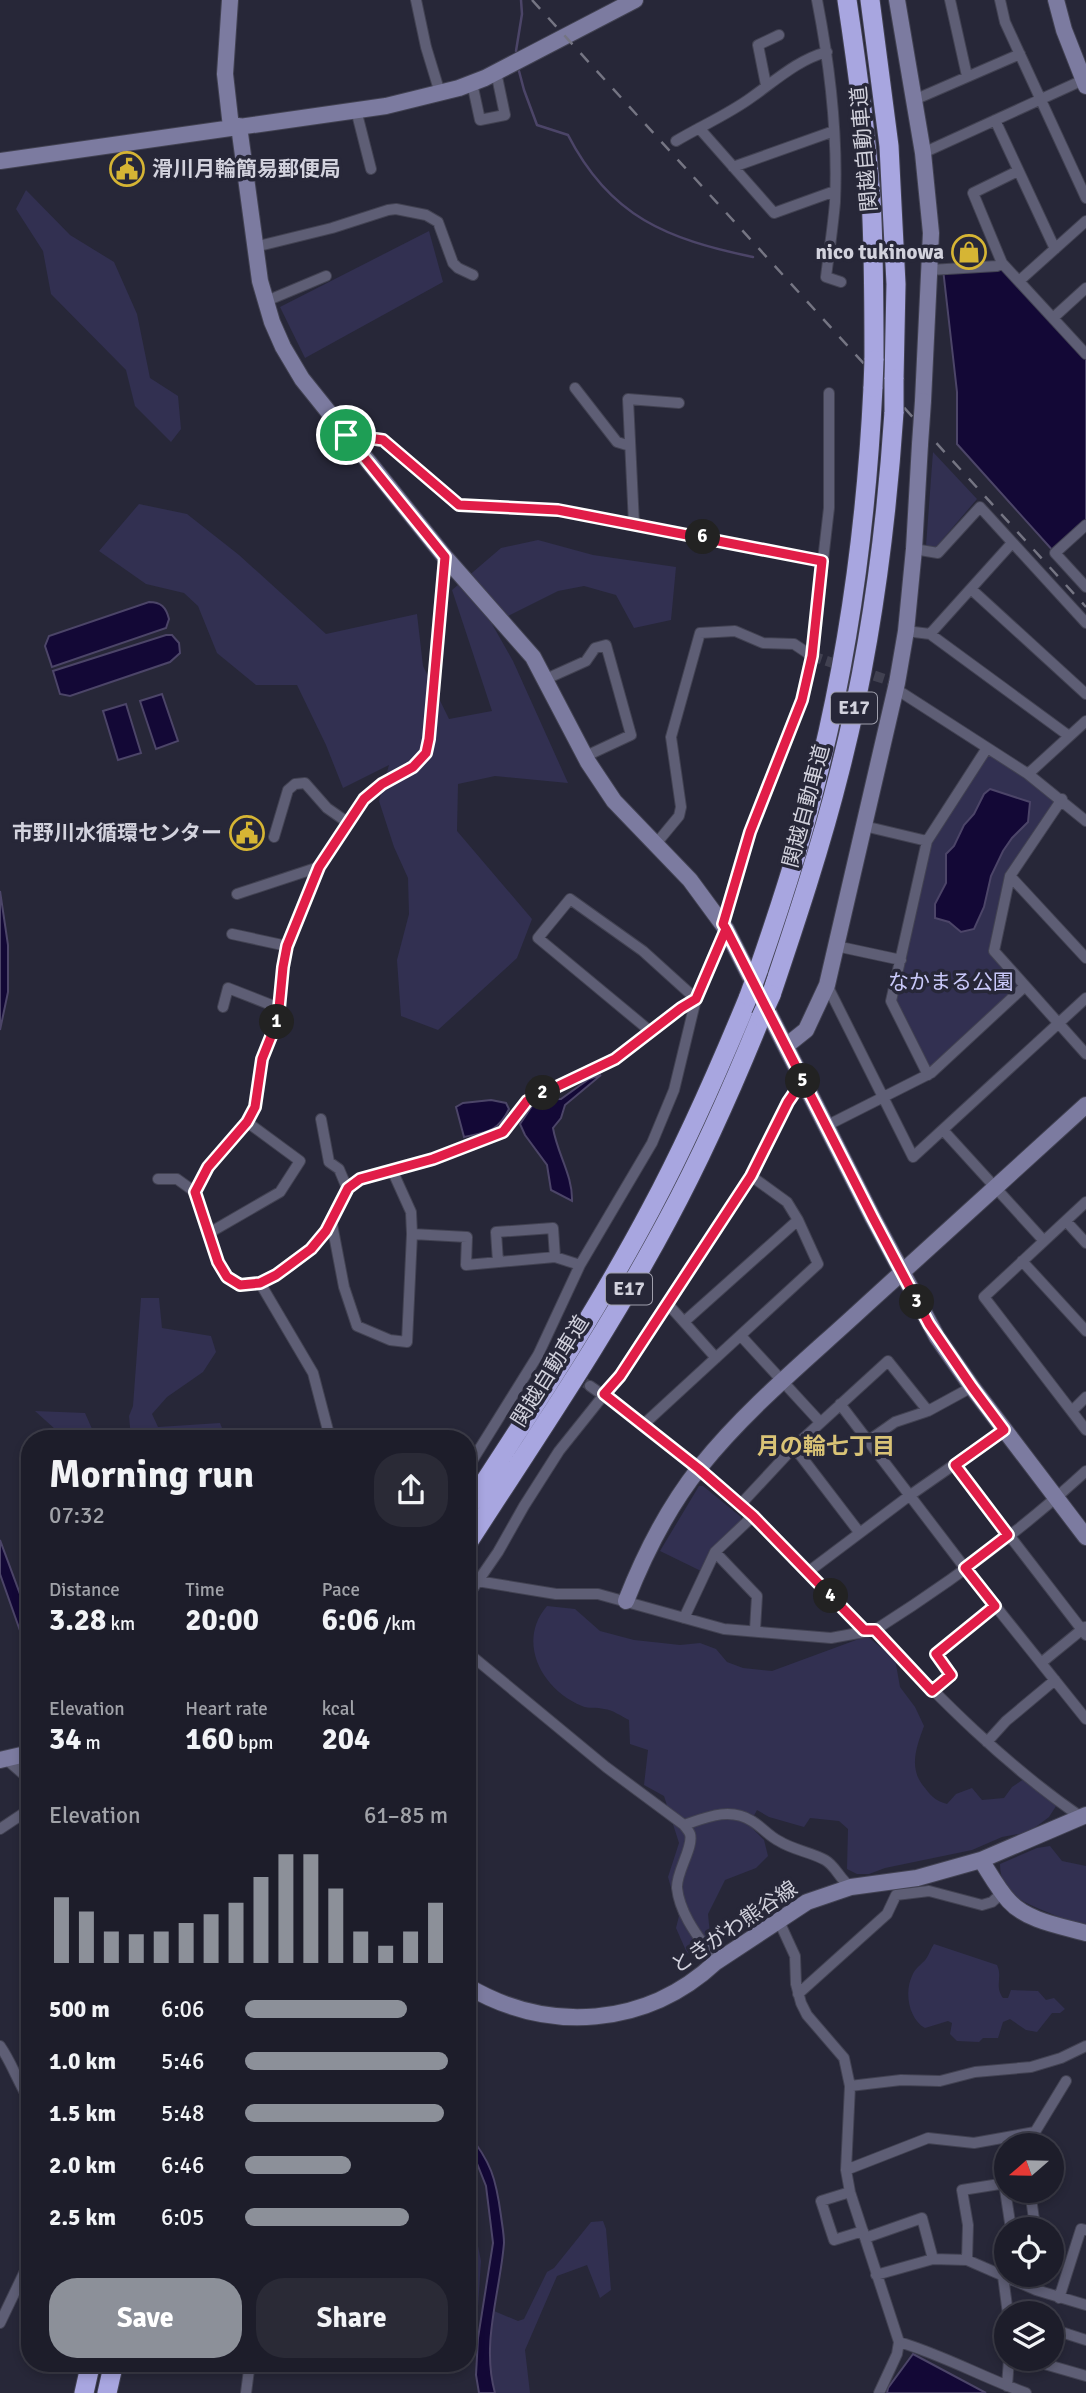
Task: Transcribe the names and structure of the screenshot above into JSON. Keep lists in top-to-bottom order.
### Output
{
  "streets": {
    "highway": ["関越自動車道", "E17"],
    "street": ["ときがわ熊谷線"]
  },
  "districts": ["月の輪七丁目"],
  "parks": ["なかまる公園"],
  "places": {
    "public building": ["滑川月輪簡易郵便局", "市野川水循環センター"],
    "shop": ["nico tukinowa"]
  },
  "north": "left",
  "page": {
    "pins": [
      "6",
      "1",
      "5",
      "2",
      "3",
      "4"
    ],
    "heading": ["Morning run", "07:32"],
    "stats": [
      ["Distance", "3.28 km"],
      ["Time", "20:00"],
      ["Pace", "6:06 /km"],
      ["Elevation", "34 m"],
      ["Heart rate", "160 bpm"],
      ["kcal", "204"]
    ],
    "chart": ["Elevation", "61–85 m"],
    "list": [
      {
        "name": "500 m",
        "note": "6:06"
      },
      {
        "name": "1.0 km",
        "note": "5:46"
      },
      {
        "name": "1.5 km",
        "note": "5:48"
      },
      {
        "name": "2.0 km",
        "note": "6:46"
      },
      {
        "name": "2.5 km",
        "note": "6:05"
      }
    ],
    "buttons": ["Save", "Share"]
  }
}
